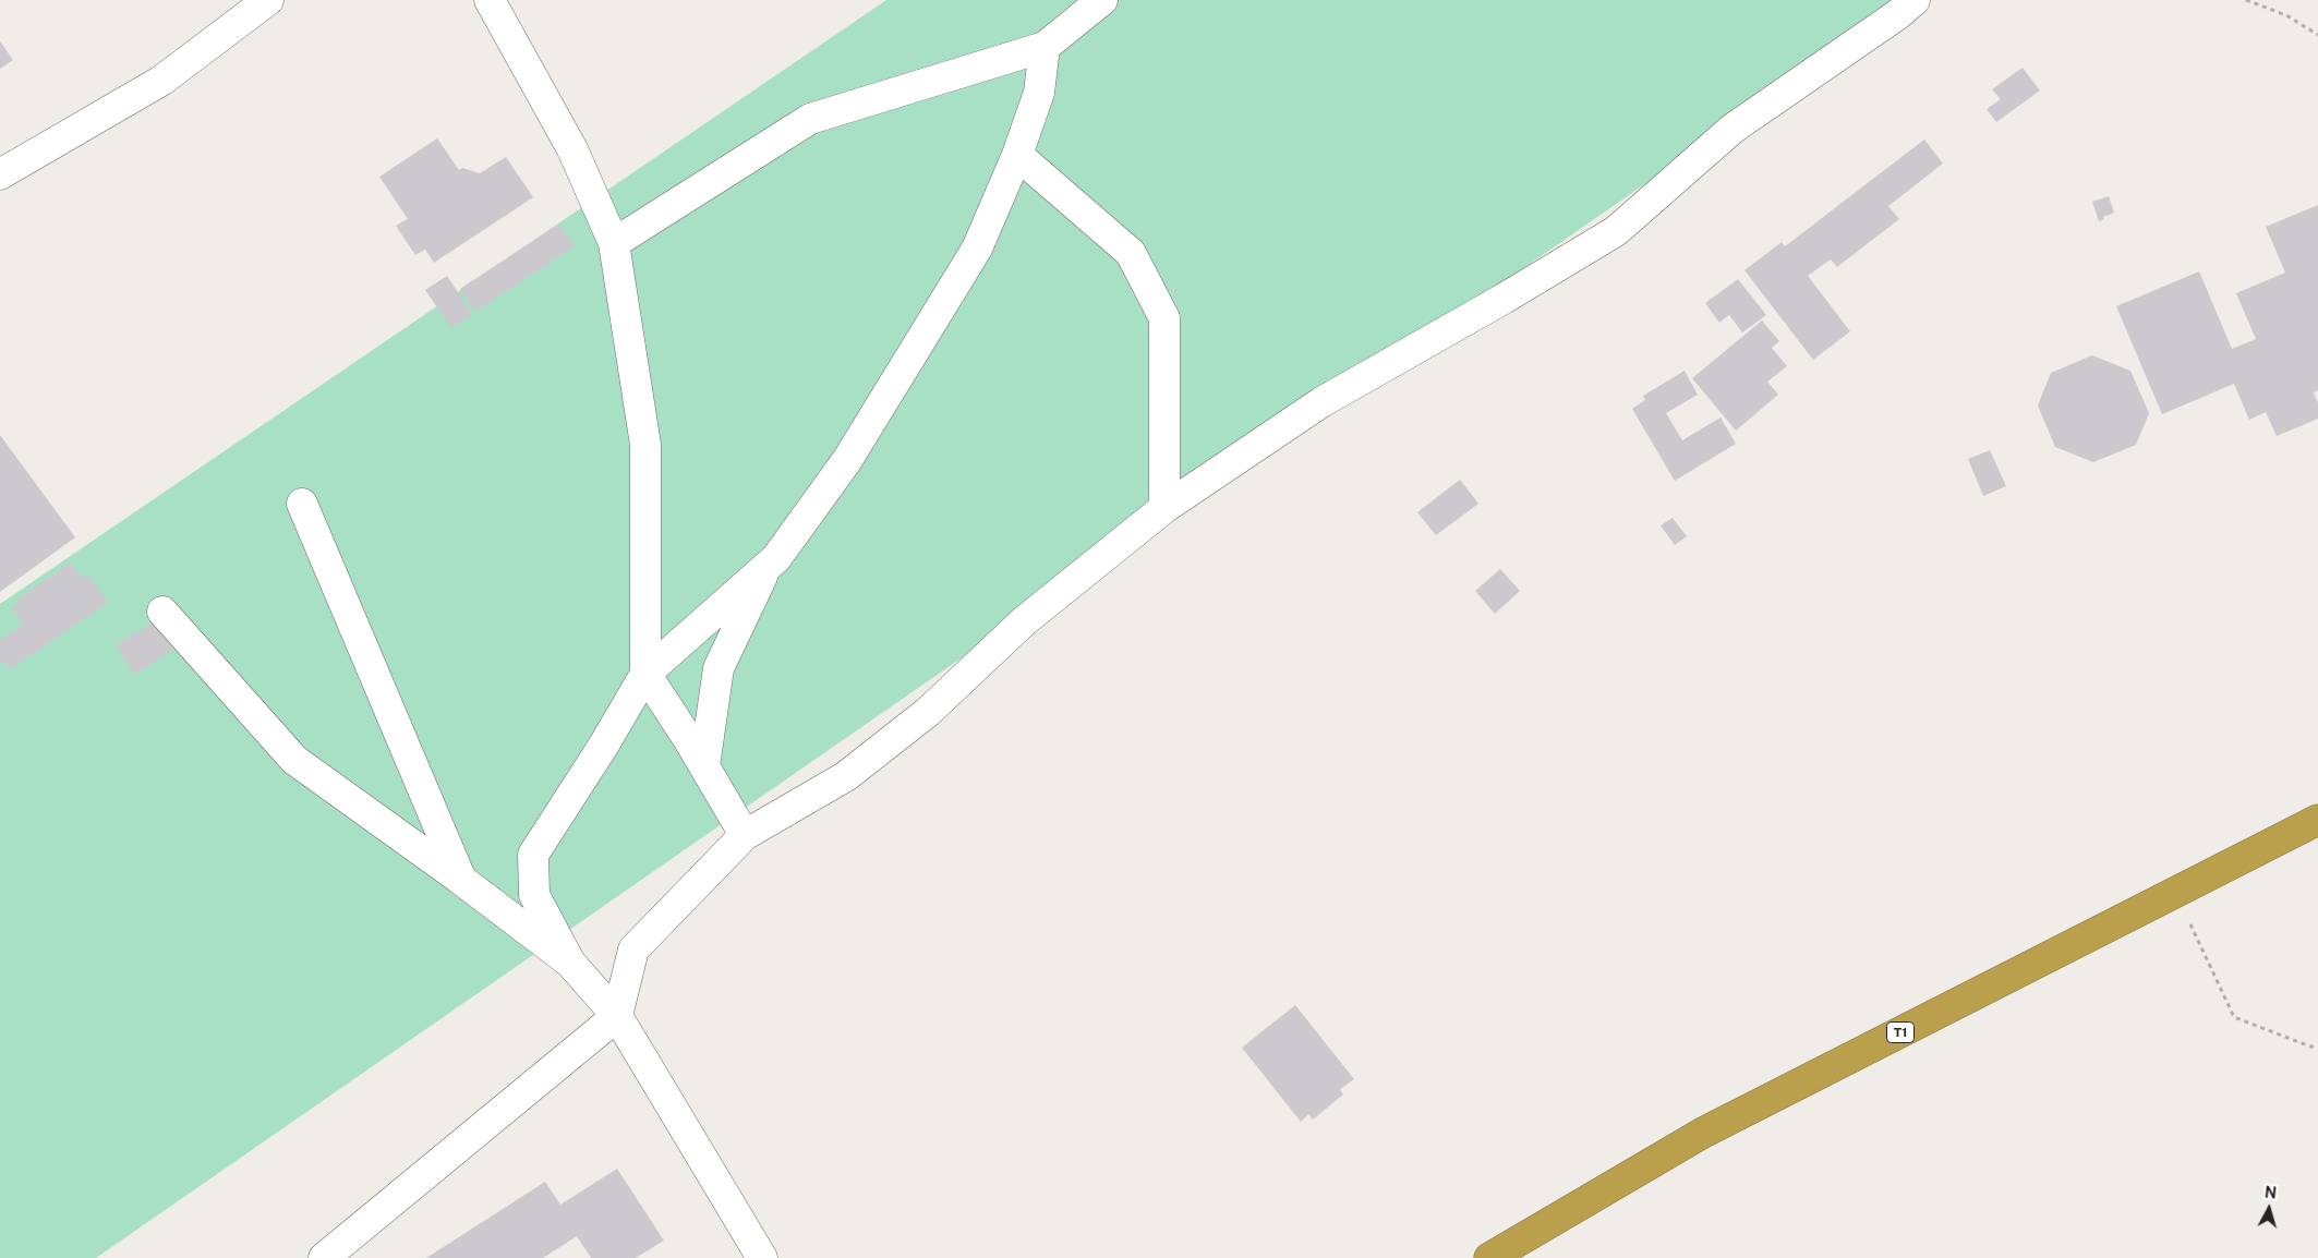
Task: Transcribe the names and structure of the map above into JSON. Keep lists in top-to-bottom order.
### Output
{
  "streets": {
    "highway": ["T1"]
  },
  "north": "top"
}
